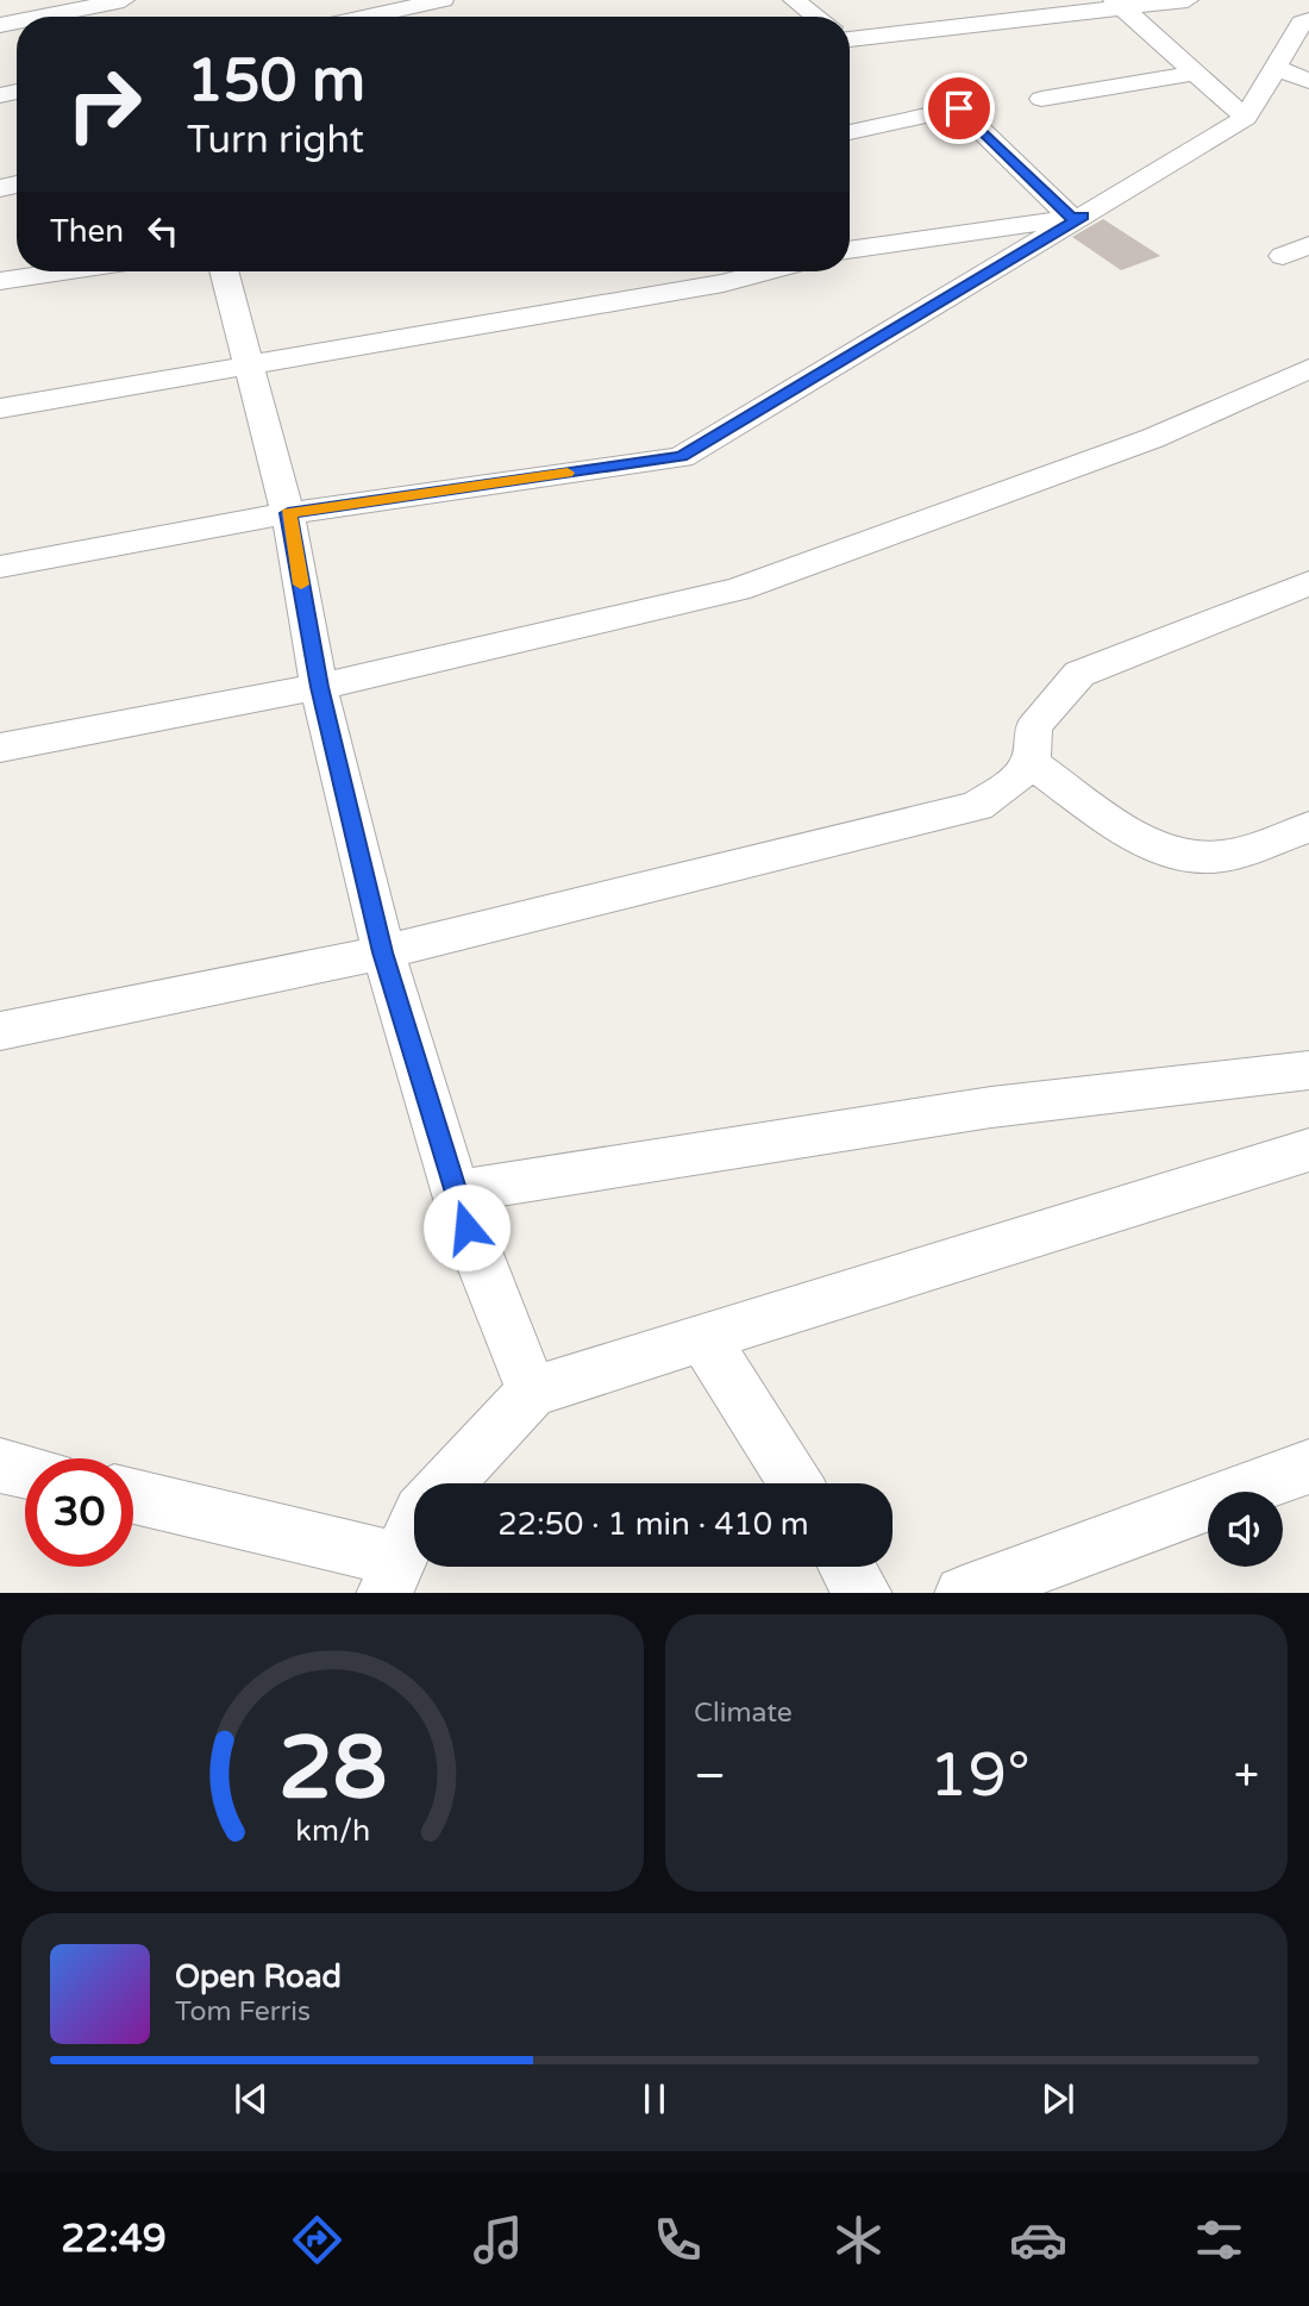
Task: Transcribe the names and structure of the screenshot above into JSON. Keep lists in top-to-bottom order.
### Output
{
  "page": {
    "turn": ["150 m", "Turn right"],
    "then": "Then",
    "limit": "30",
    "trip": "22:50 · 1 min · 410 m",
    "tile": "Climate",
    "heat": ["−", "19°", "+"],
    "song": ["Open Road", "Tom Ferris"],
    "tabs": "22:49",
    "gauge": ["28", "km/h"]
  }
}
